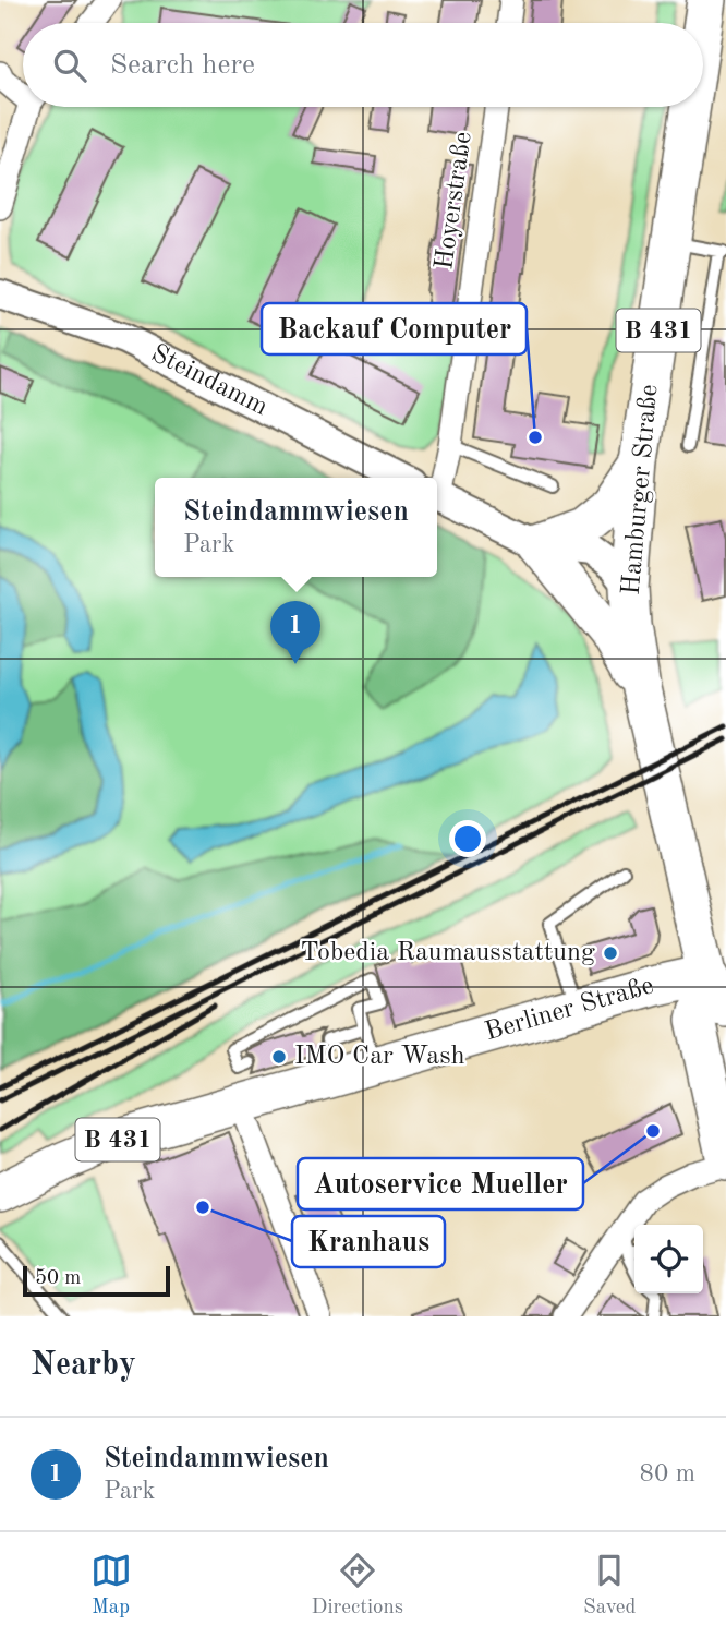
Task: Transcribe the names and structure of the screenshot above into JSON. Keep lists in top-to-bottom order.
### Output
{
  "streets": {
    "main road": ["B 431", "Hamburger Straße", "Berliner Straße"],
    "street": ["Hoyerstraße", "Steindamm"]
  },
  "crossings": [
    ["B 431", "Hamburger Straße"],
    ["B 431", "Berliner Straße"],
    ["Hamburger Straße", "Berliner Straße"]
  ],
  "places": [
    "Backauf Computer",
    "Tobedia Raumausstattung",
    "IMO Car Wash",
    "Autoservice Mueller",
    "Kranhaus"
  ],
  "scale_bar": "50 m",
  "page": {
    "search": "Search here",
    "popup": ["Steindammwiesen", "Park"],
    "pins": "1",
    "scale": "50 m",
    "heading": "Nearby",
    "list": [
      {
        "mark": "1",
        "name": "Steindammwiesen",
        "note": "Park",
        "value": "80 m"
      }
    ],
    "nav": ["Map", "Directions", "Saved"]
  }
}
